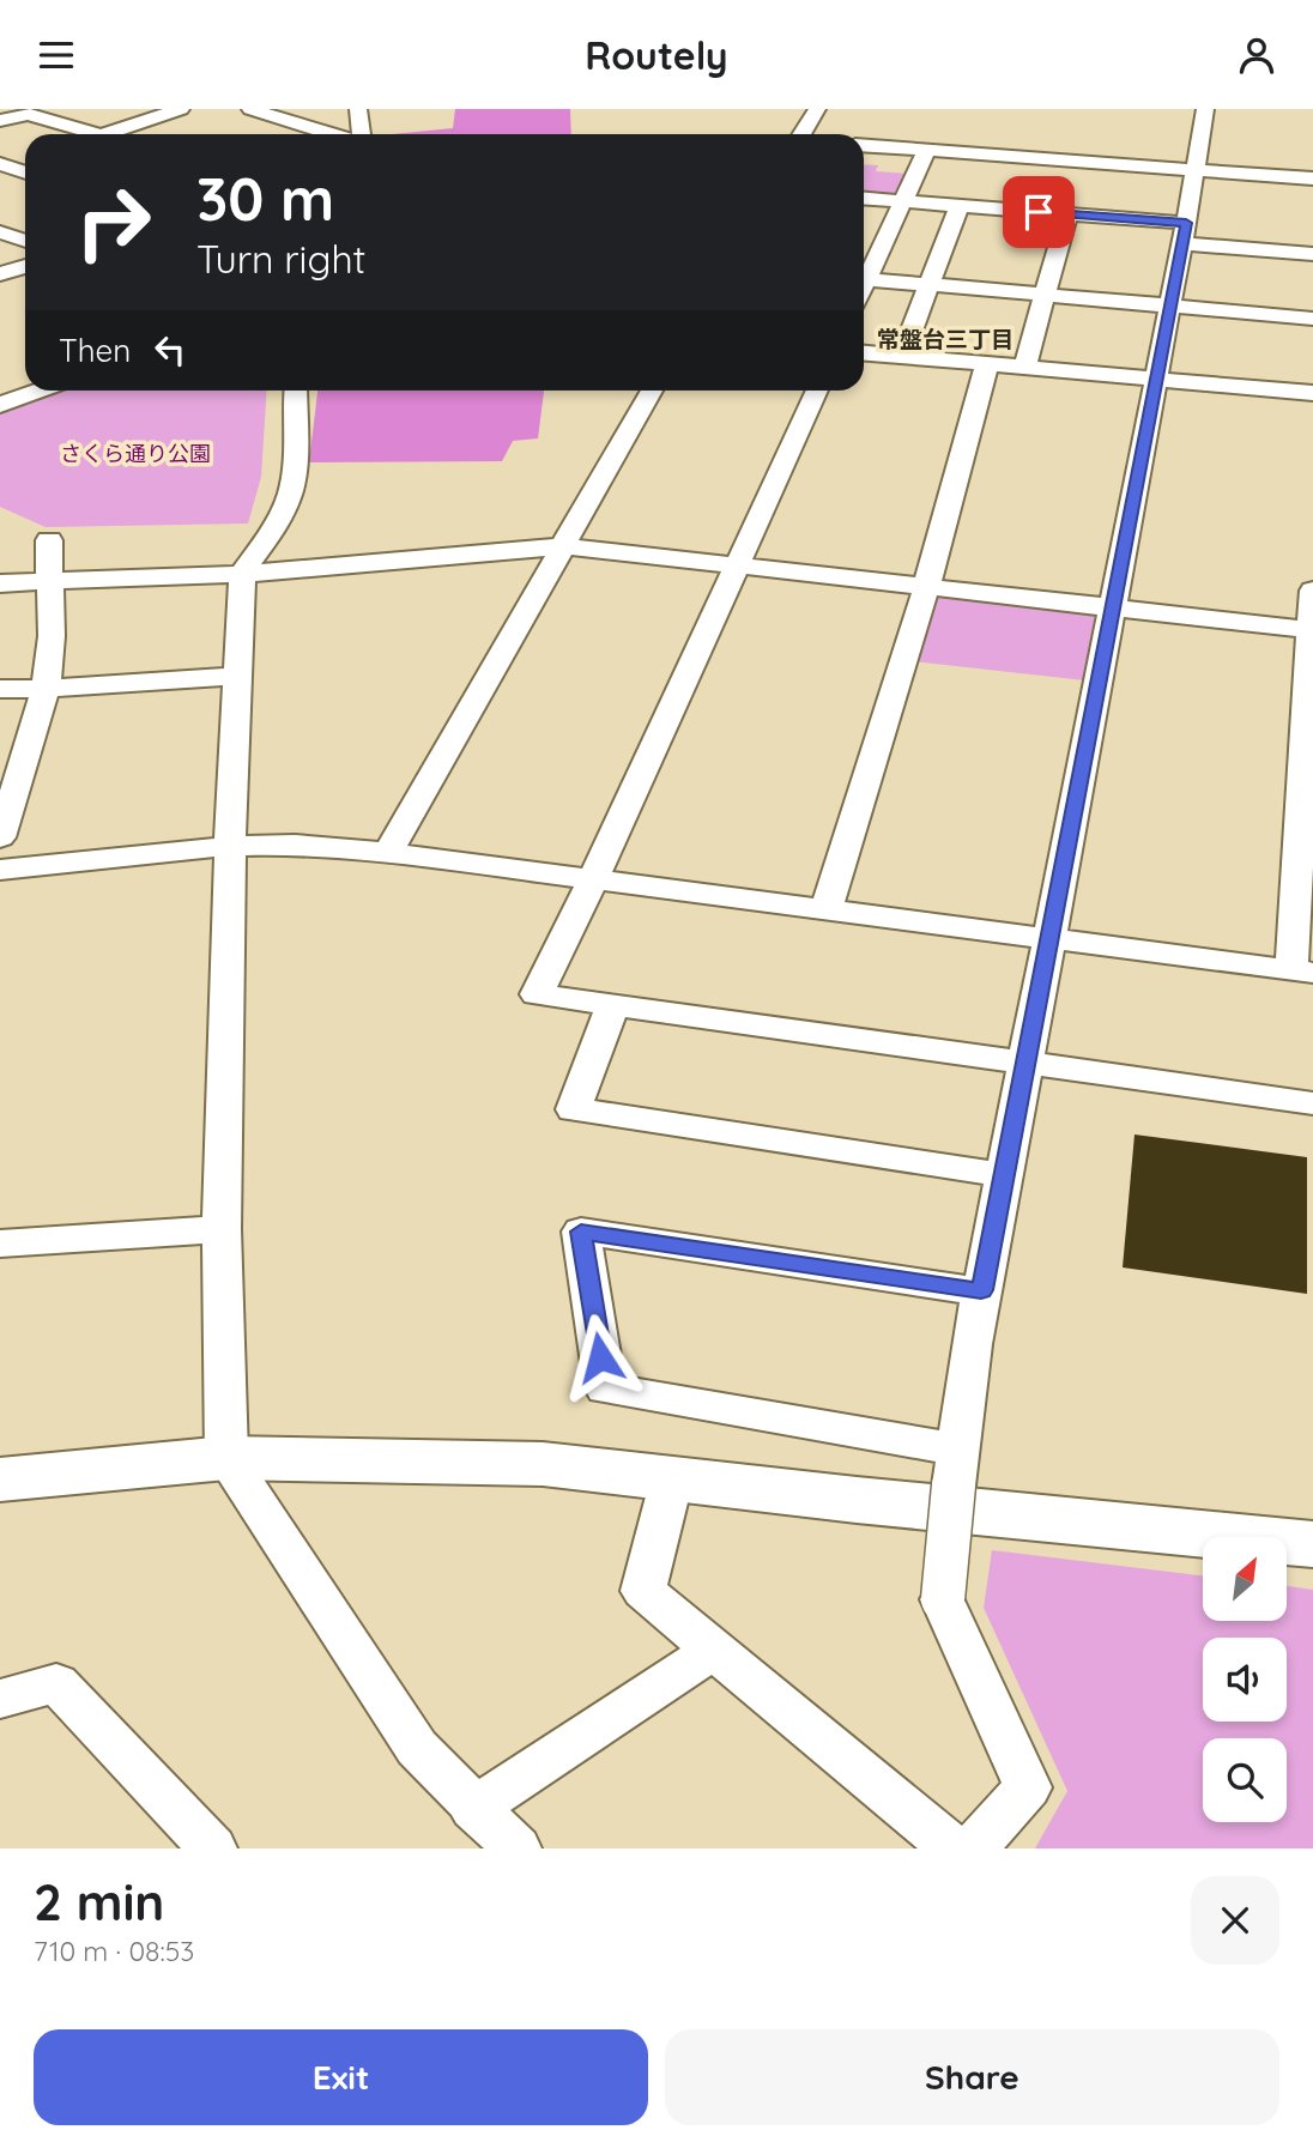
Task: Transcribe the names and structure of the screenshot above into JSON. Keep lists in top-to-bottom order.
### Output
{
  "districts": ["常盤台三丁目"],
  "parks": ["さくら通り公園"],
  "north": "top right",
  "page": {
    "header": "Routely",
    "turn": ["30 m", "Turn right"],
    "then": "Then",
    "heading": ["2 min", "710 m · 08:53"],
    "buttons": ["Exit", "Share"]
  }
}
